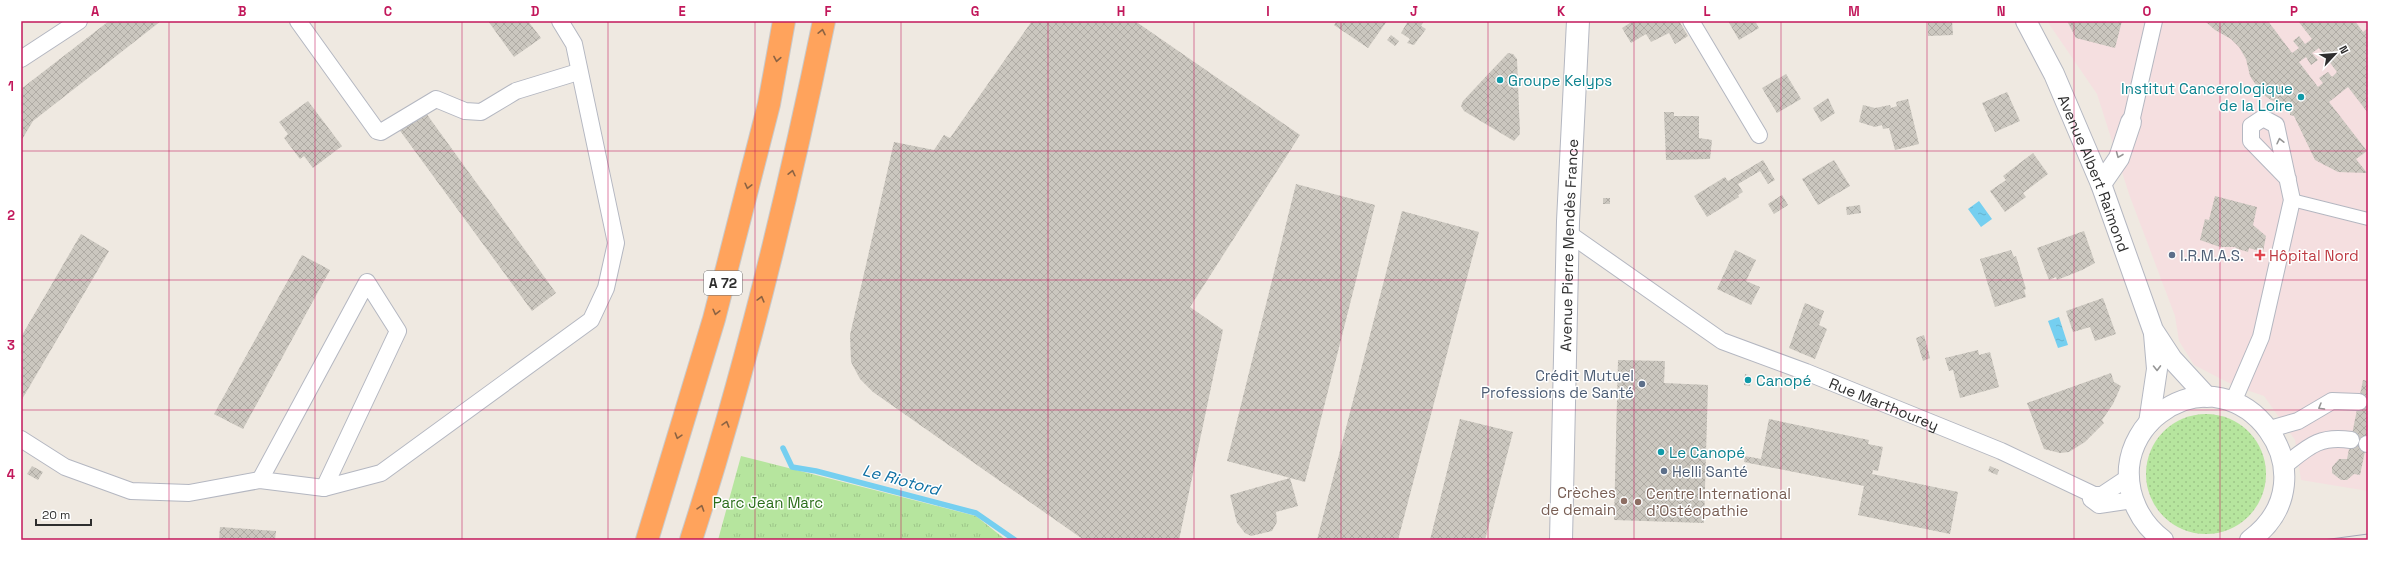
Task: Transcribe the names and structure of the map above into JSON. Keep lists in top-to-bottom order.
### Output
{
  "streets": {
    "highway": ["A 72"],
    "main road": ["Avenue Pierre Mendès France"],
    "street": ["Avenue Albert Raimond", "Rue Marthourey"]
  },
  "crossings": [
    ["Avenue Pierre Mendès France", "Rue Marthourey"]
  ],
  "water": ["Le Riotord"],
  "parks": ["Parc Jean Marc"],
  "places": {
    "other": [
      "Groupe Kelyps",
      "Institut Cancerologique de la Loire",
      "I.R.M.A.S.",
      "Canopé",
      "Crédit Mutuel Professions de Santé",
      "Le Canopé",
      "Helli Santé",
      "Crèches de demain",
      "Centre International d'Ostéopathie"
    ],
    "health": ["Hôpital Nord"]
  },
  "scale_bar": "20 m",
  "north": "top right",
  "grid": {
    "columns": [
      "A",
      "B",
      "C",
      "D",
      "E",
      "F",
      "G",
      "H",
      "I",
      "J",
      "K",
      "L",
      "M",
      "N",
      "O",
      "P"
    ],
    "rows": [
      "1",
      "2",
      "3",
      "4"
    ]
  }
}
